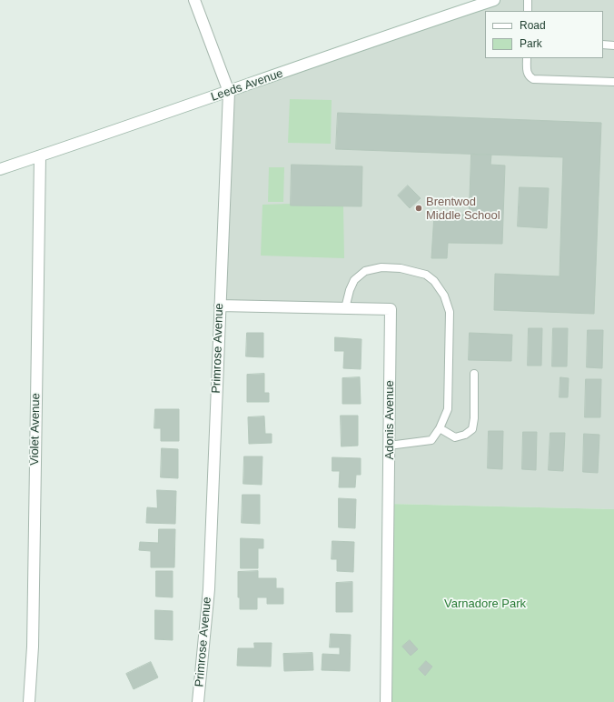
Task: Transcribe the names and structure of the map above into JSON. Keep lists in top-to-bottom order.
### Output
{
  "streets": {
    "street": [
      "Leeds Avenue",
      "Primrose Avenue",
      "Adonis Avenue",
      "Violet Avenue"
    ]
  },
  "crossings": [
    ["Leeds Avenue", "Primrose Avenue"],
    ["Leeds Avenue", "Violet Avenue"],
    ["Primrose Avenue", "Adonis Avenue"]
  ],
  "parks": ["Varnadore Park"],
  "places": ["Brentwod Middle School"],
  "legend": ["Road", "Park"]
}
